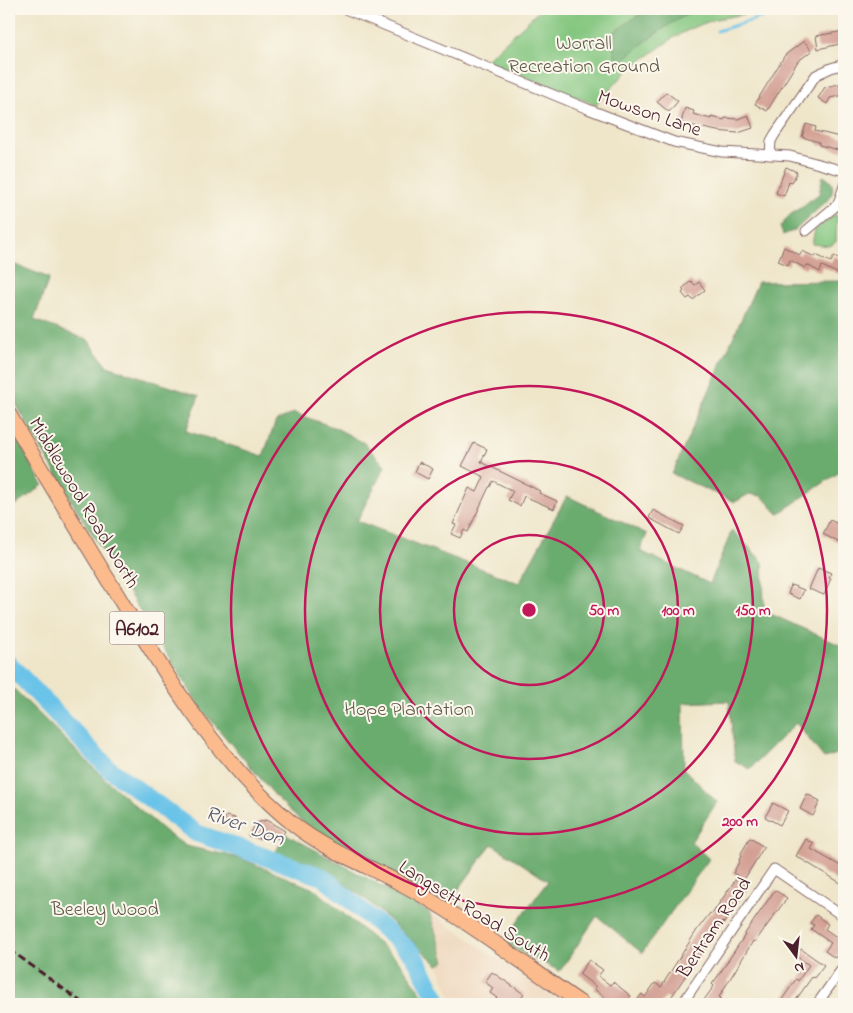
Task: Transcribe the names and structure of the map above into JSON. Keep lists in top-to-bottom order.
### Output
{
  "streets": {
    "main road": ["Middlewood Road North", "A6102", "Langsett Road South"],
    "street": ["Mowson Lane", "Bertram Road"]
  },
  "crossings": [
    ["Middlewood Road North", "Langsett Road South"]
  ],
  "water": ["River Don"],
  "parks": ["Worrall Recreation Ground", "Hope Plantation", "Beeley Wood"],
  "north": "bottom",
  "rings": [
    "50 m",
    "100 m",
    "150 m",
    "200 m"
  ]
}
